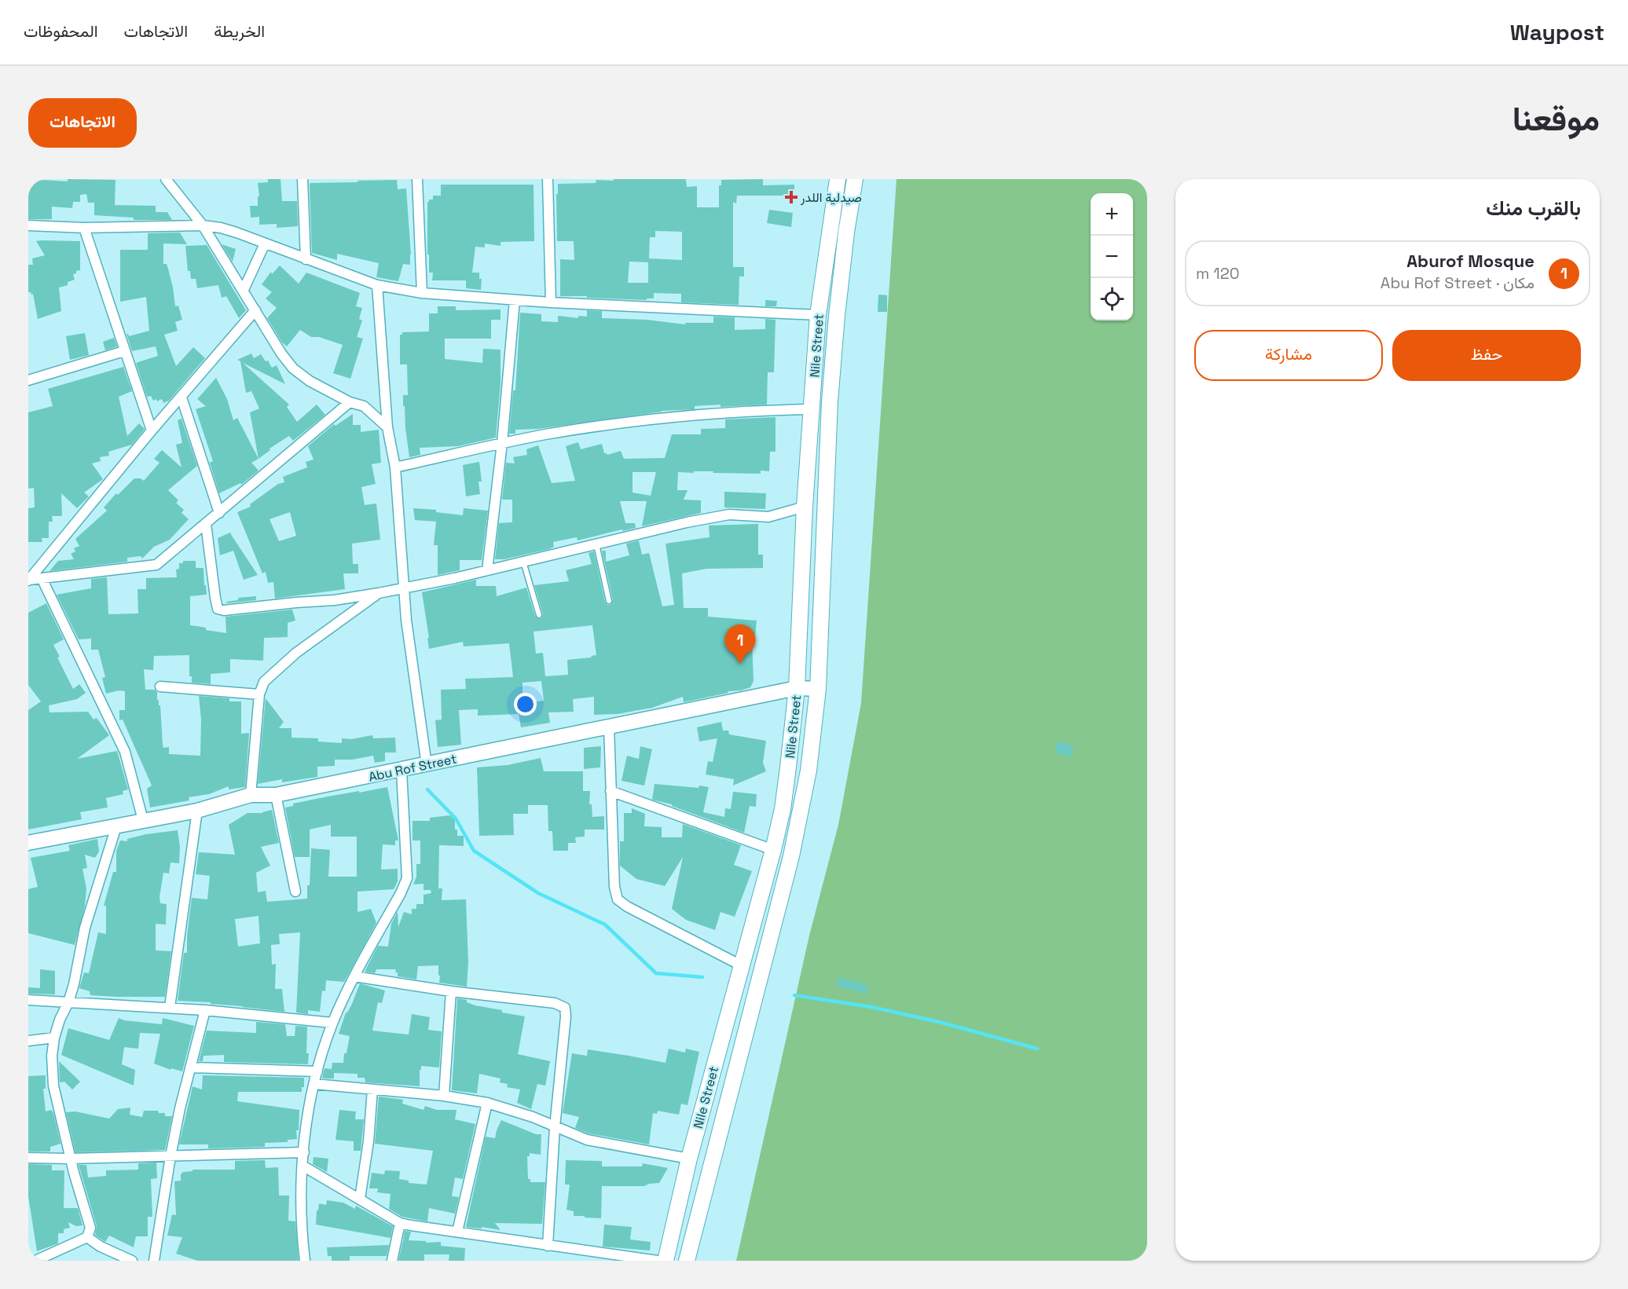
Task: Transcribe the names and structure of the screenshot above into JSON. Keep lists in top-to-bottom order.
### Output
{
  "streets": {
    "main road": ["Nile Street"],
    "street": ["Abu Rof Street"]
  },
  "crossings": [
    ["Nile Street", "Abu Rof Street"]
  ],
  "places": {
    "health": ["صيدلية اللدر"]
  },
  "page": {
    "header": "Waypost",
    "nav": ["الخريطة", "الاتجاهات", "المحفوظات"],
    "title": "موقعنا",
    "buttons": [
      "الاتجاهات",
      ["حفظ", "مشاركة"]
    ],
    "heading": "بالقرب منك",
    "map_buttons": ["+", "−"],
    "list": [
      {
        "mark": "1",
        "name": "Aburof Mosque",
        "note": "مكان · Abu Rof Street",
        "value": "120 m"
      }
    ],
    "pins": "1"
  }
}
